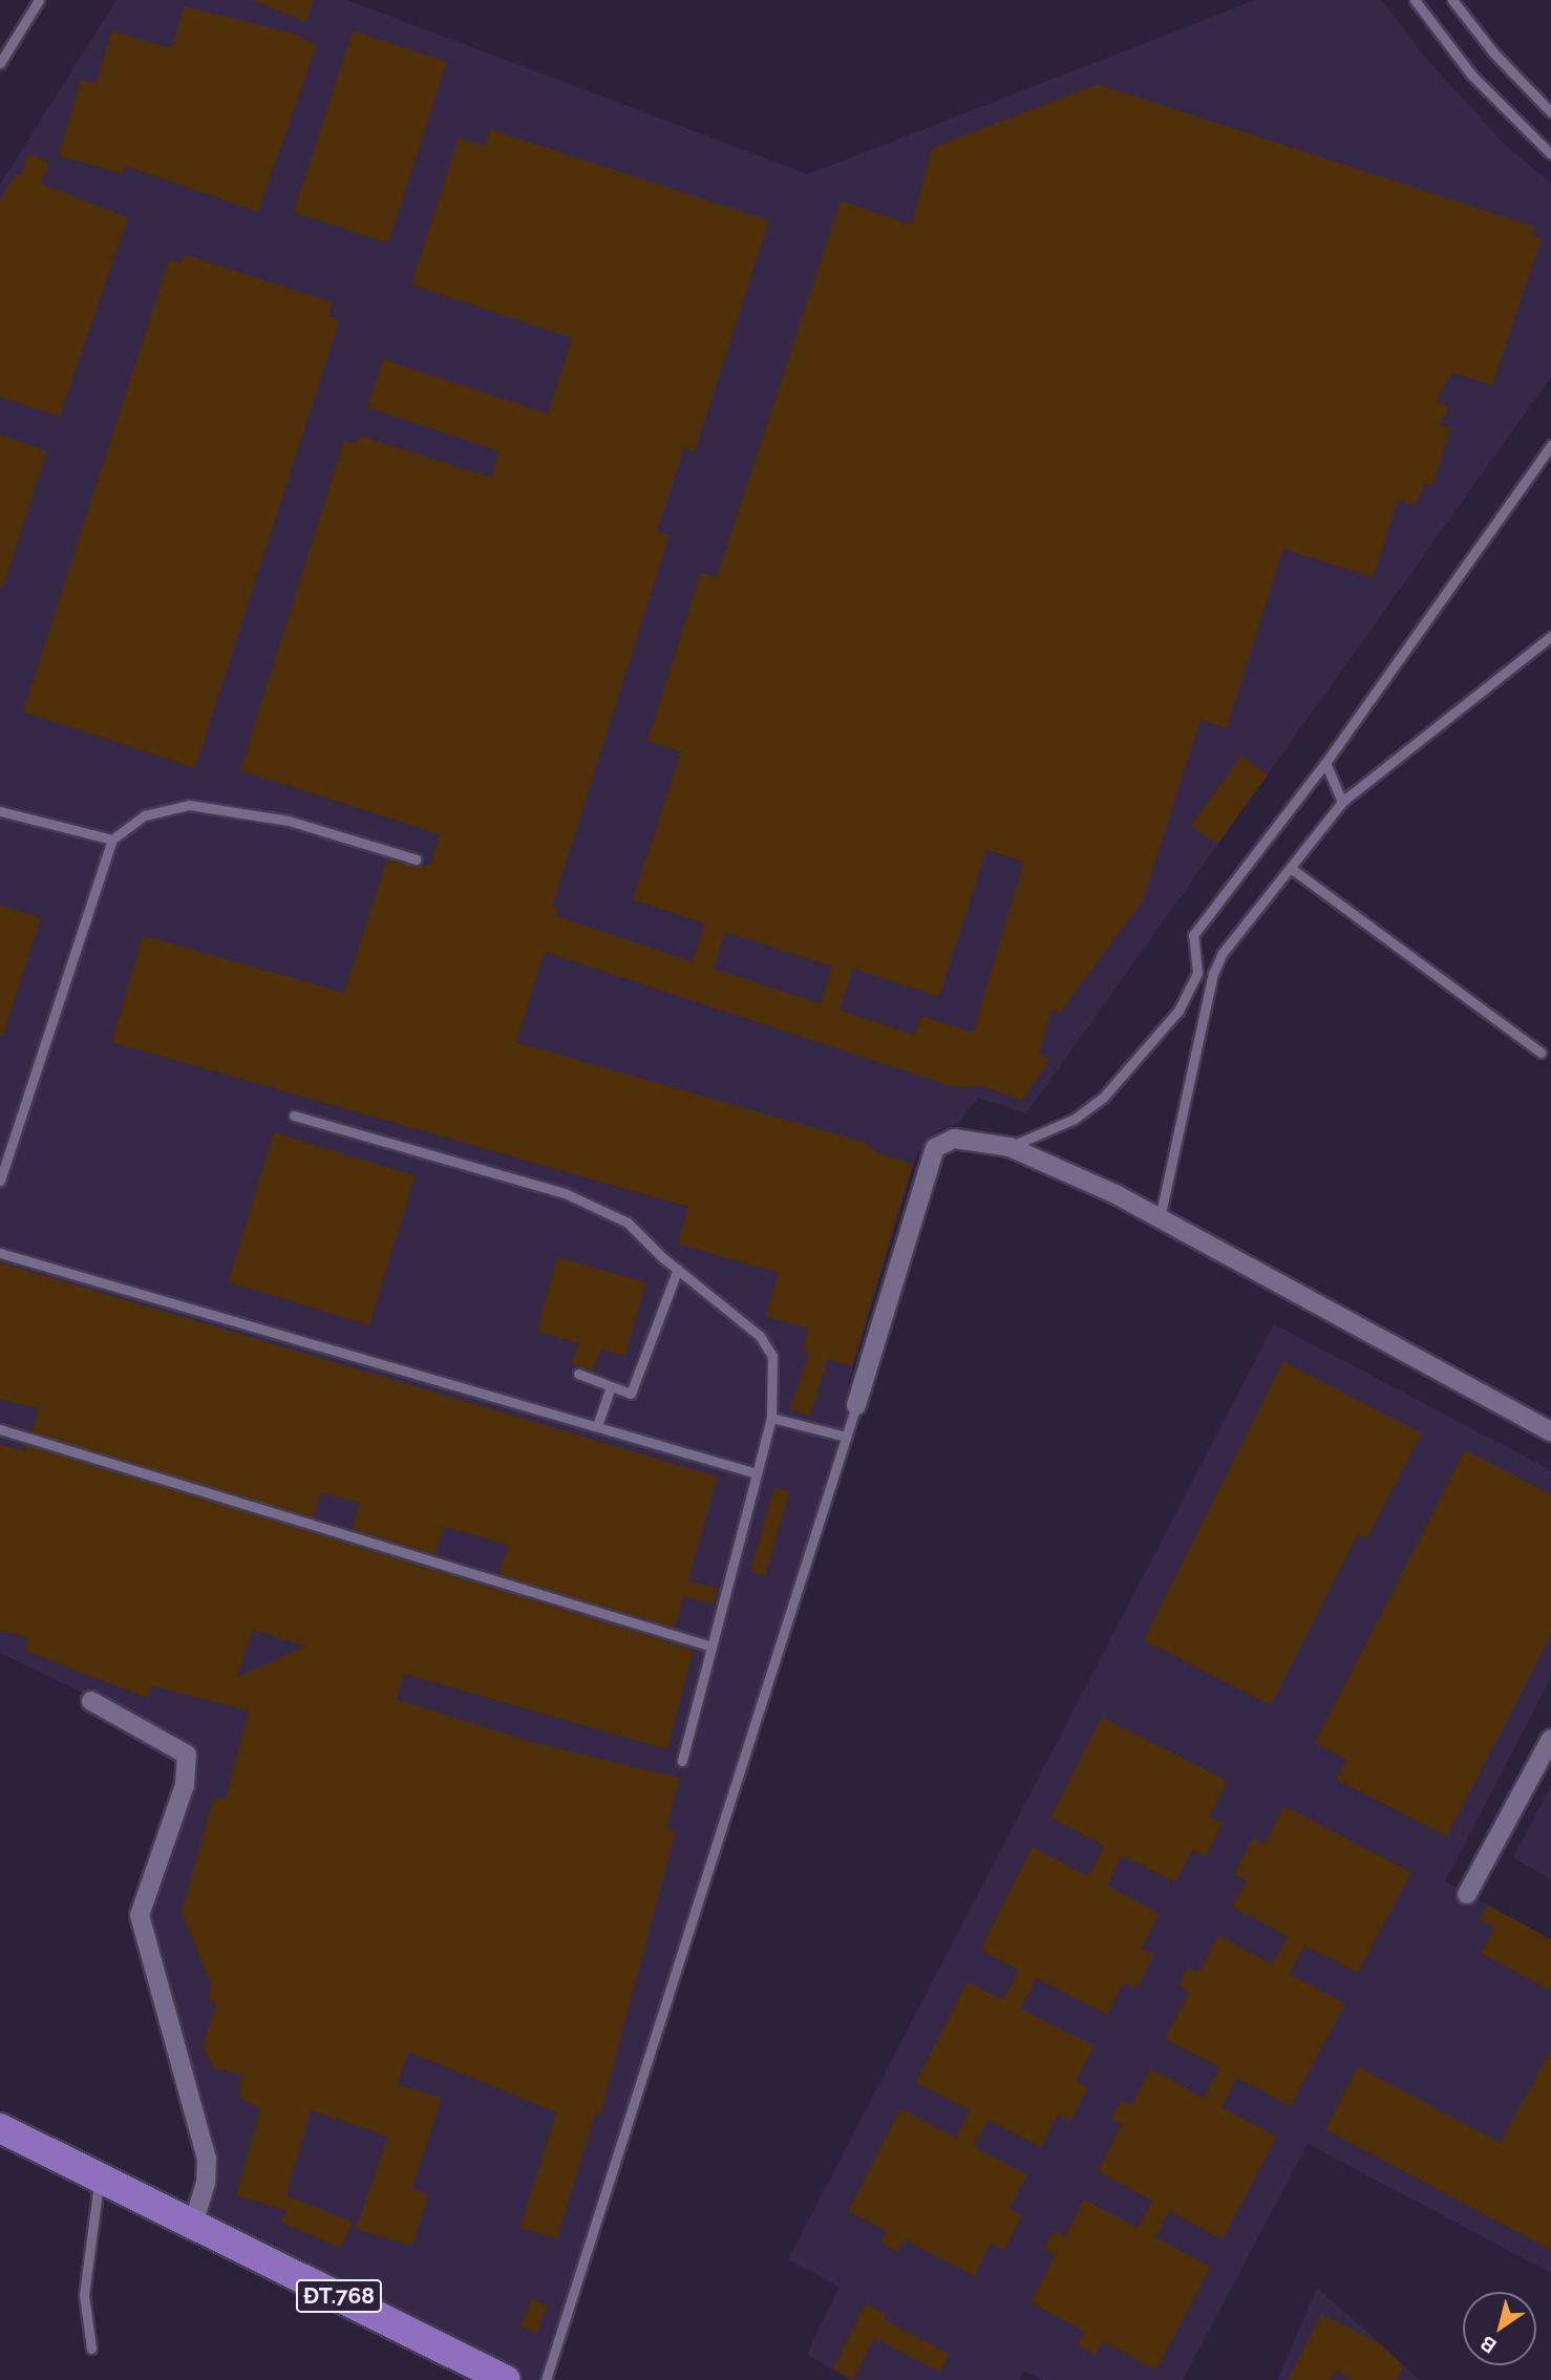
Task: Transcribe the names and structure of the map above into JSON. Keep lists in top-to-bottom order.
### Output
{
  "streets": {
    "main road": ["ĐT.768"]
  },
  "north": "bottom left"
}
